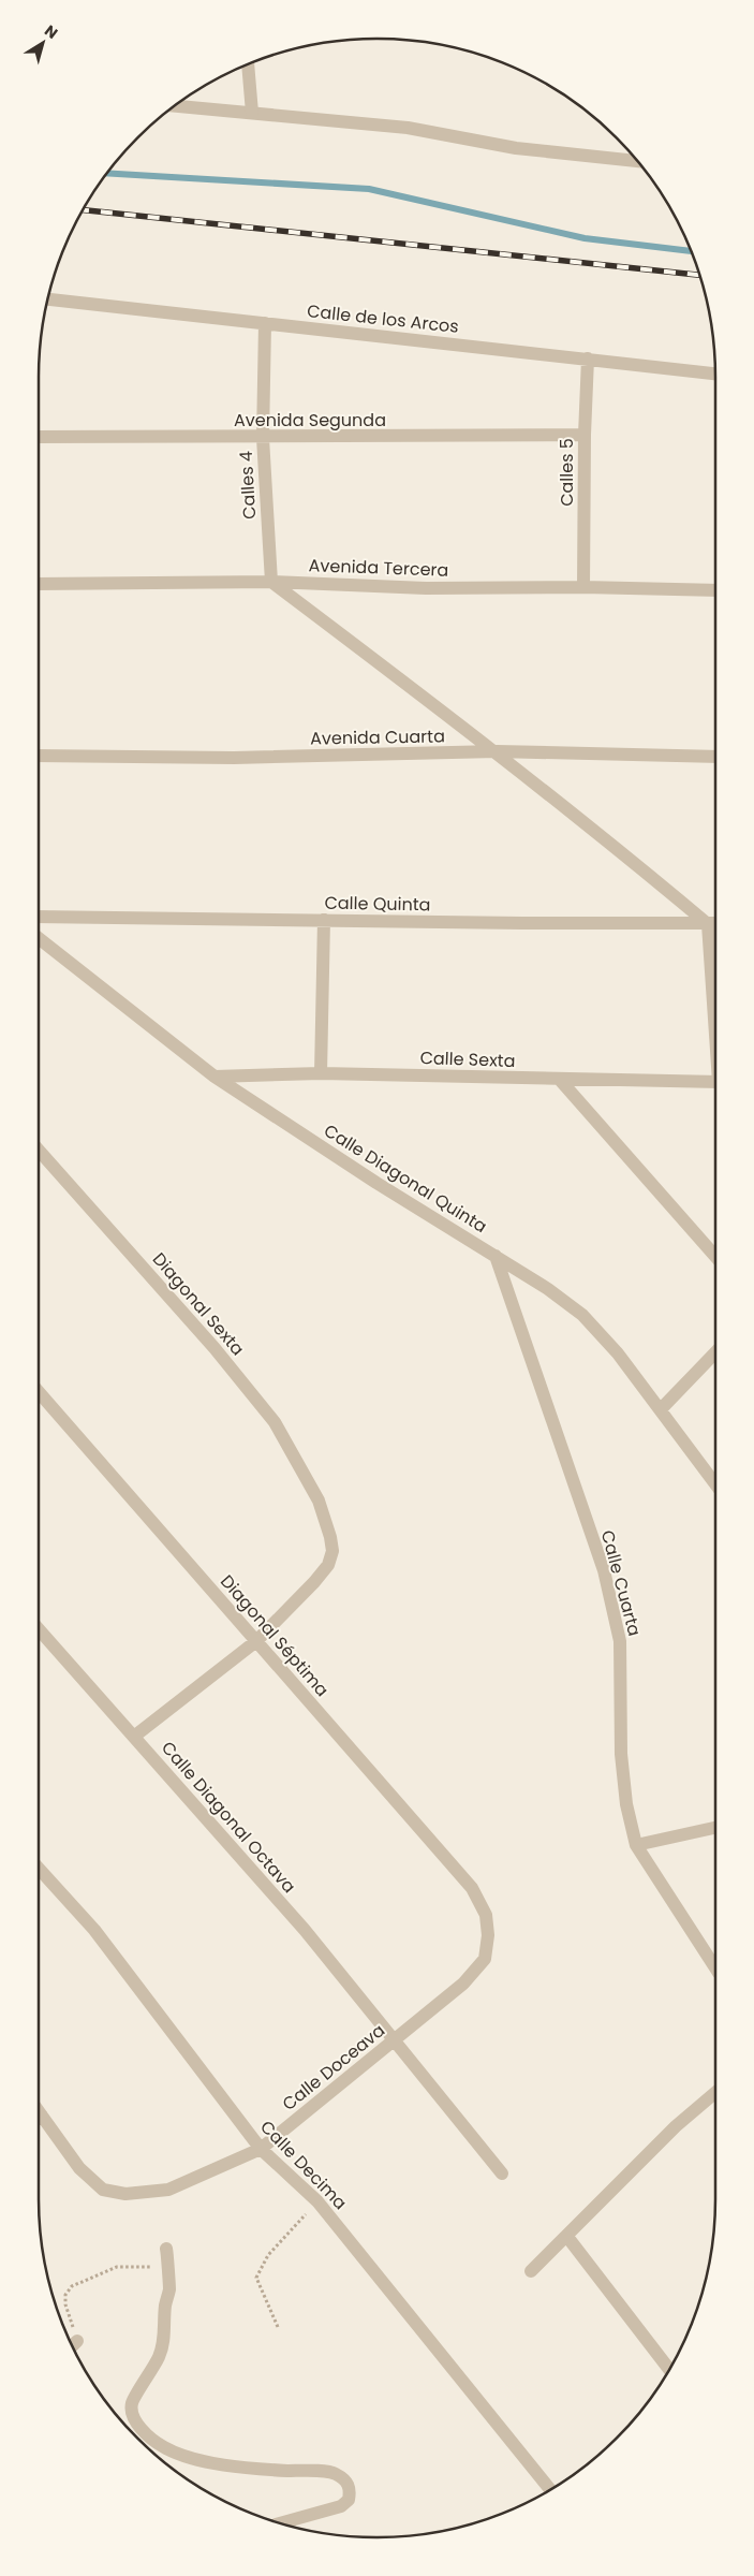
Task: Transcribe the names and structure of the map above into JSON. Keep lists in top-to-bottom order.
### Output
{
  "streets": {
    "street": [
      "Calle de los Arcos",
      "Avenida Segunda",
      "Calles 5",
      "Calles 4",
      "Avenida Tercera",
      "Avenida Cuarta",
      "Calle Quinta",
      "Calle Sexta",
      "Calle Diagonal Quinta",
      "Diagonal Sexta",
      "Calle Cuarta",
      "Diagonal Séptima",
      "Calle Diagonal Octava",
      "Calle Doceava",
      "Calle Decima"
    ]
  },
  "crossings": [
    ["Calle de los Arcos", "Calles 5"],
    ["Calle de los Arcos", "Calles 4"],
    ["Avenida Segunda", "Calles 5"],
    ["Avenida Segunda", "Calles 4"],
    ["Calles 5", "Avenida Tercera"],
    ["Calles 4", "Avenida Tercera"],
    ["Calle Sexta", "Calle Diagonal Quinta"],
    ["Calle Diagonal Quinta", "Calle Cuarta"],
    ["Diagonal Sexta", "Diagonal Séptima"],
    ["Diagonal Sexta", "Calle Diagonal Octava"],
    ["Diagonal Séptima", "Calle Doceava"],
    ["Calle Diagonal Octava", "Calle Doceava"],
    ["Calle Doceava", "Calle Decima"]
  ],
  "north": "top right"
}
